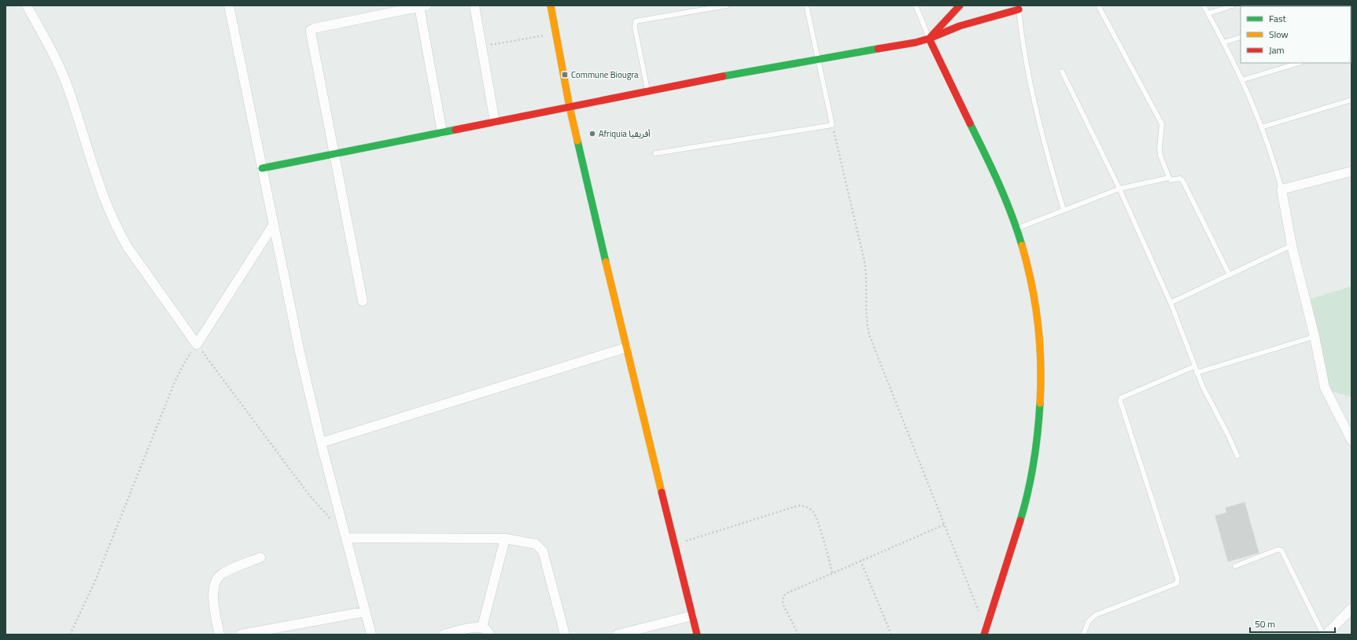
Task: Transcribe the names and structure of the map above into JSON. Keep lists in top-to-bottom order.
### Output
{
  "places": {
    "transit": ["Commune Biougra"],
    "other": ["Afriquia أفريقيا"]
  },
  "legend": ["Fast", "Slow", "Jam"],
  "scale_bar": "50 m"
}
